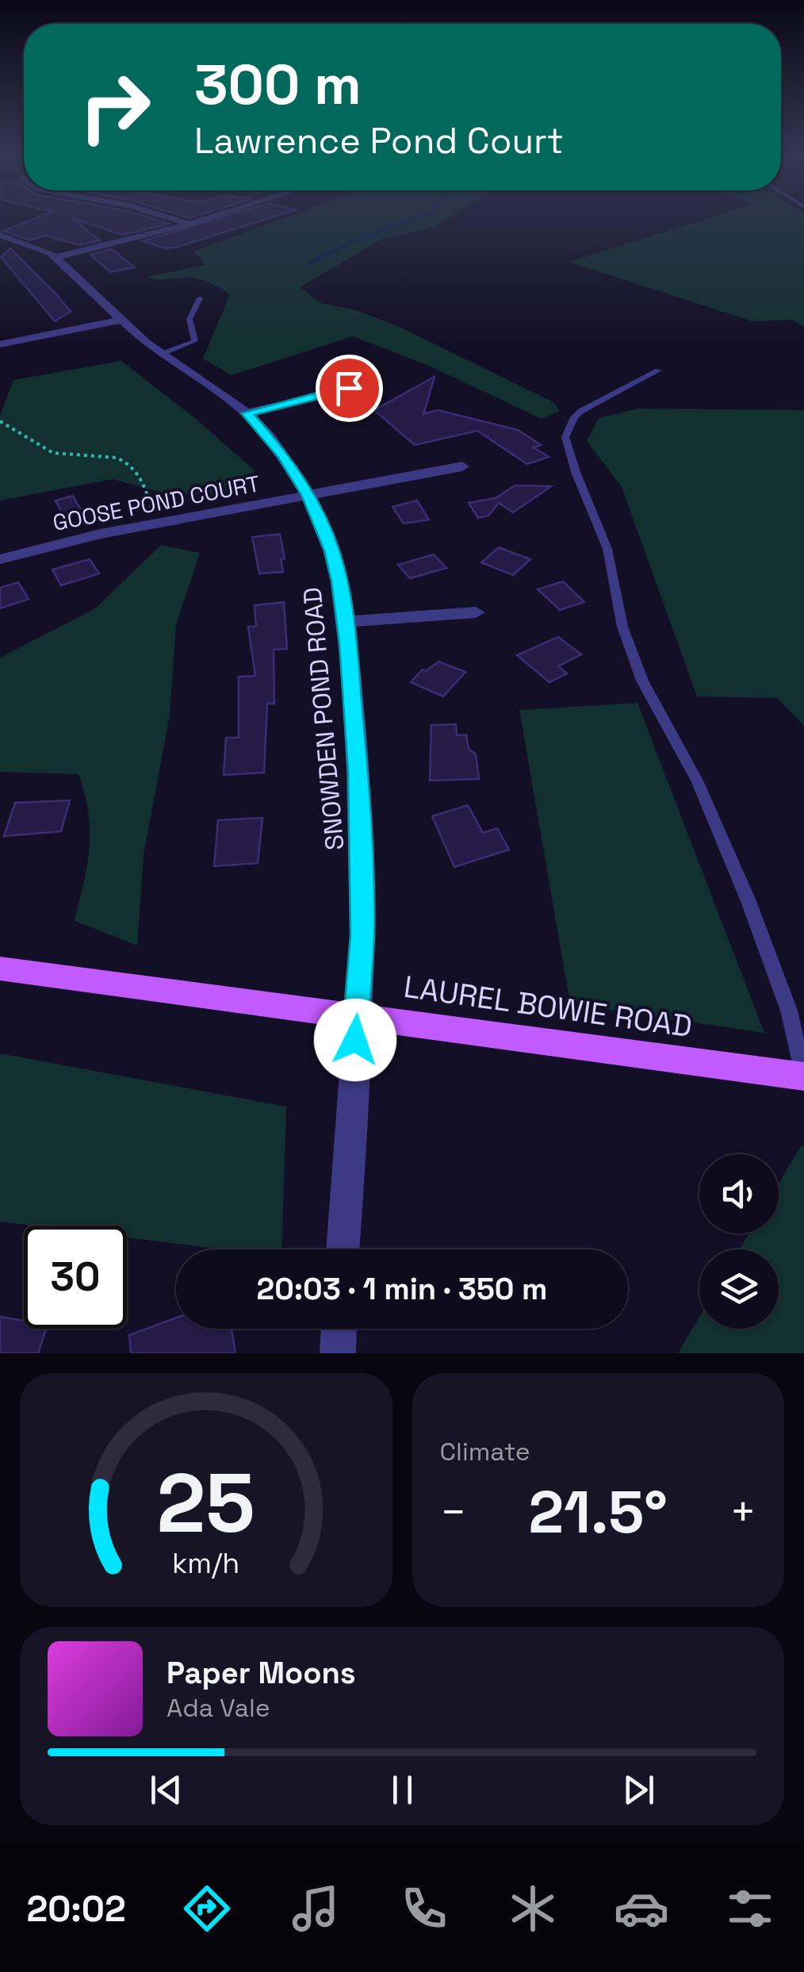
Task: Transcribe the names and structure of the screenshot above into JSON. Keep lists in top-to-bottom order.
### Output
{
  "streets": {
    "main road": ["LAUREL BOWIE ROAD"],
    "street": ["GOOSE POND COURT", "SNOWDEN POND ROAD"]
  },
  "crossings": [
    ["GOOSE POND COURT", "SNOWDEN POND ROAD"],
    ["SNOWDEN POND ROAD", "LAUREL BOWIE ROAD"]
  ],
  "page": {
    "turn": ["300 m", "Lawrence Pond Court"],
    "limit": "30",
    "trip": "20:03 · 1 min · 350 m",
    "tile": "Climate",
    "heat": ["−", "21.5°", "+"],
    "song": ["Paper Moons", "Ada Vale"],
    "tabs": "20:02",
    "gauge": ["25", "km/h"]
  }
}
